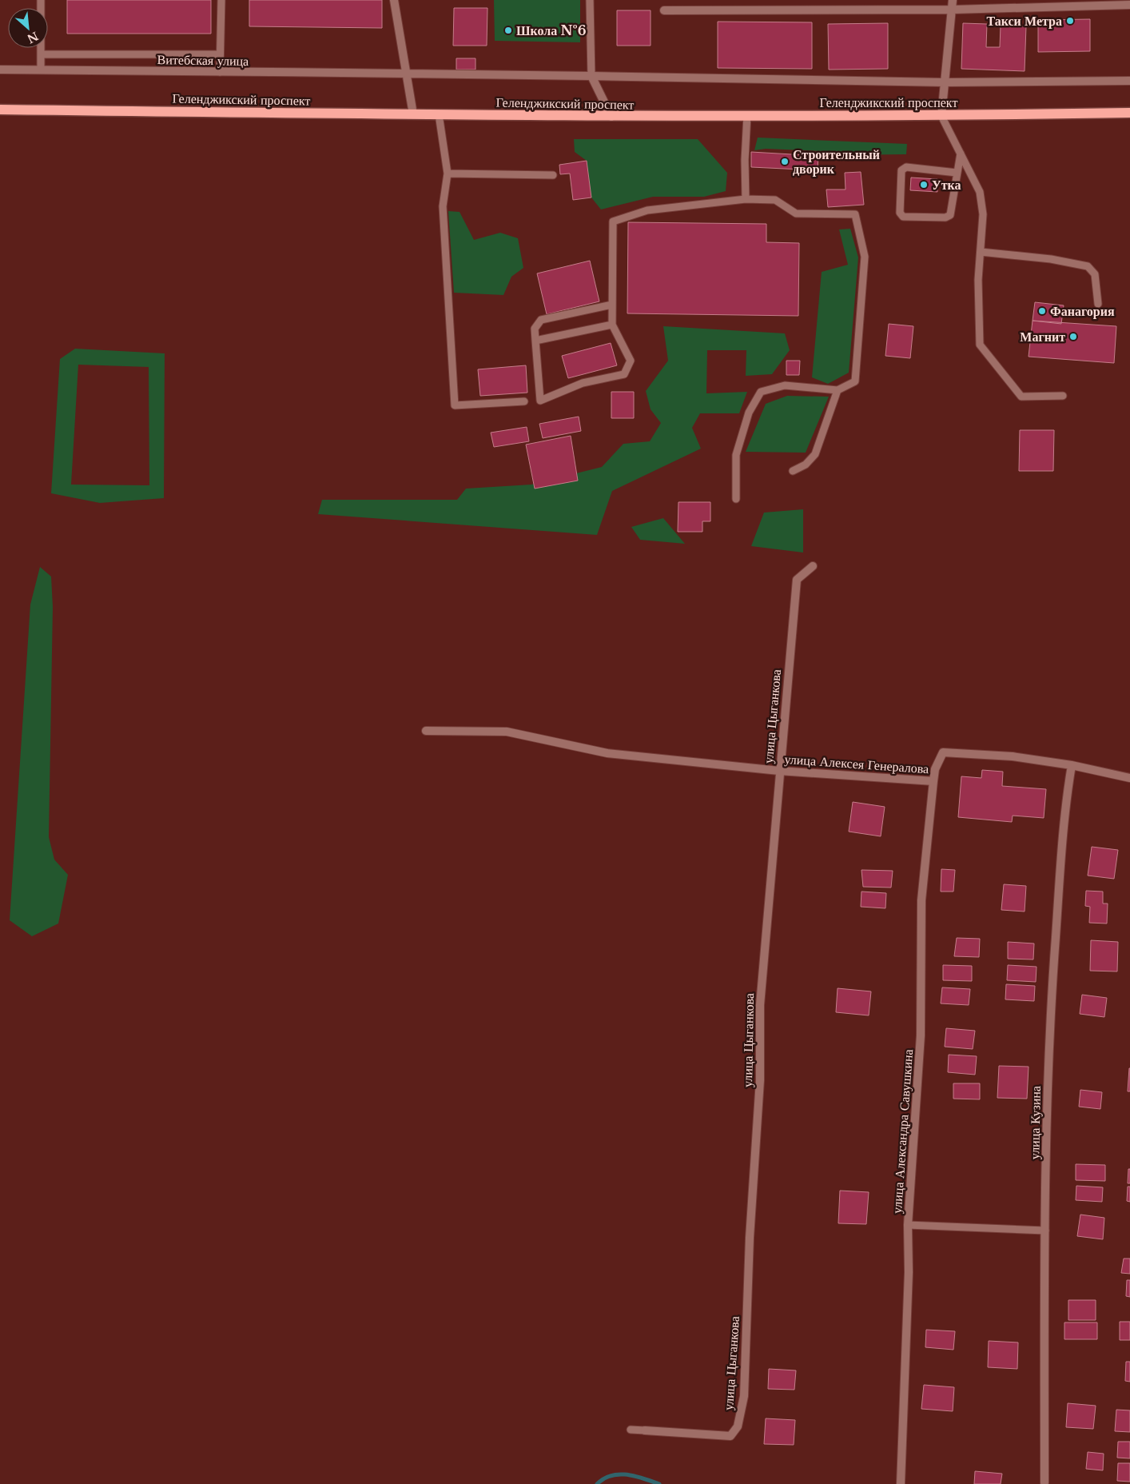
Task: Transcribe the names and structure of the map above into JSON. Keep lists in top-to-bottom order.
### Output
{
  "streets": {
    "main road": ["Геленджикский проспект"],
    "street": [
      "Витебская улица",
      "улица Цыганкова",
      "улица Алексея Генералова",
      "улица Кузина",
      "улица Александра Савушкина"
    ]
  },
  "crossings": [
    ["улица Цыганкова", "улица Алексея Генералова"],
    ["улица Алексея Генералова", "улица Кузина"],
    ["улица Алексея Генералова", "улица Александра Савушкина"]
  ],
  "places": [
    "Такси Метра",
    "Школа №6",
    "Строительный дворик",
    "Утка",
    "Фанагория",
    "Магнит"
  ],
  "north": "bottom right"
}
